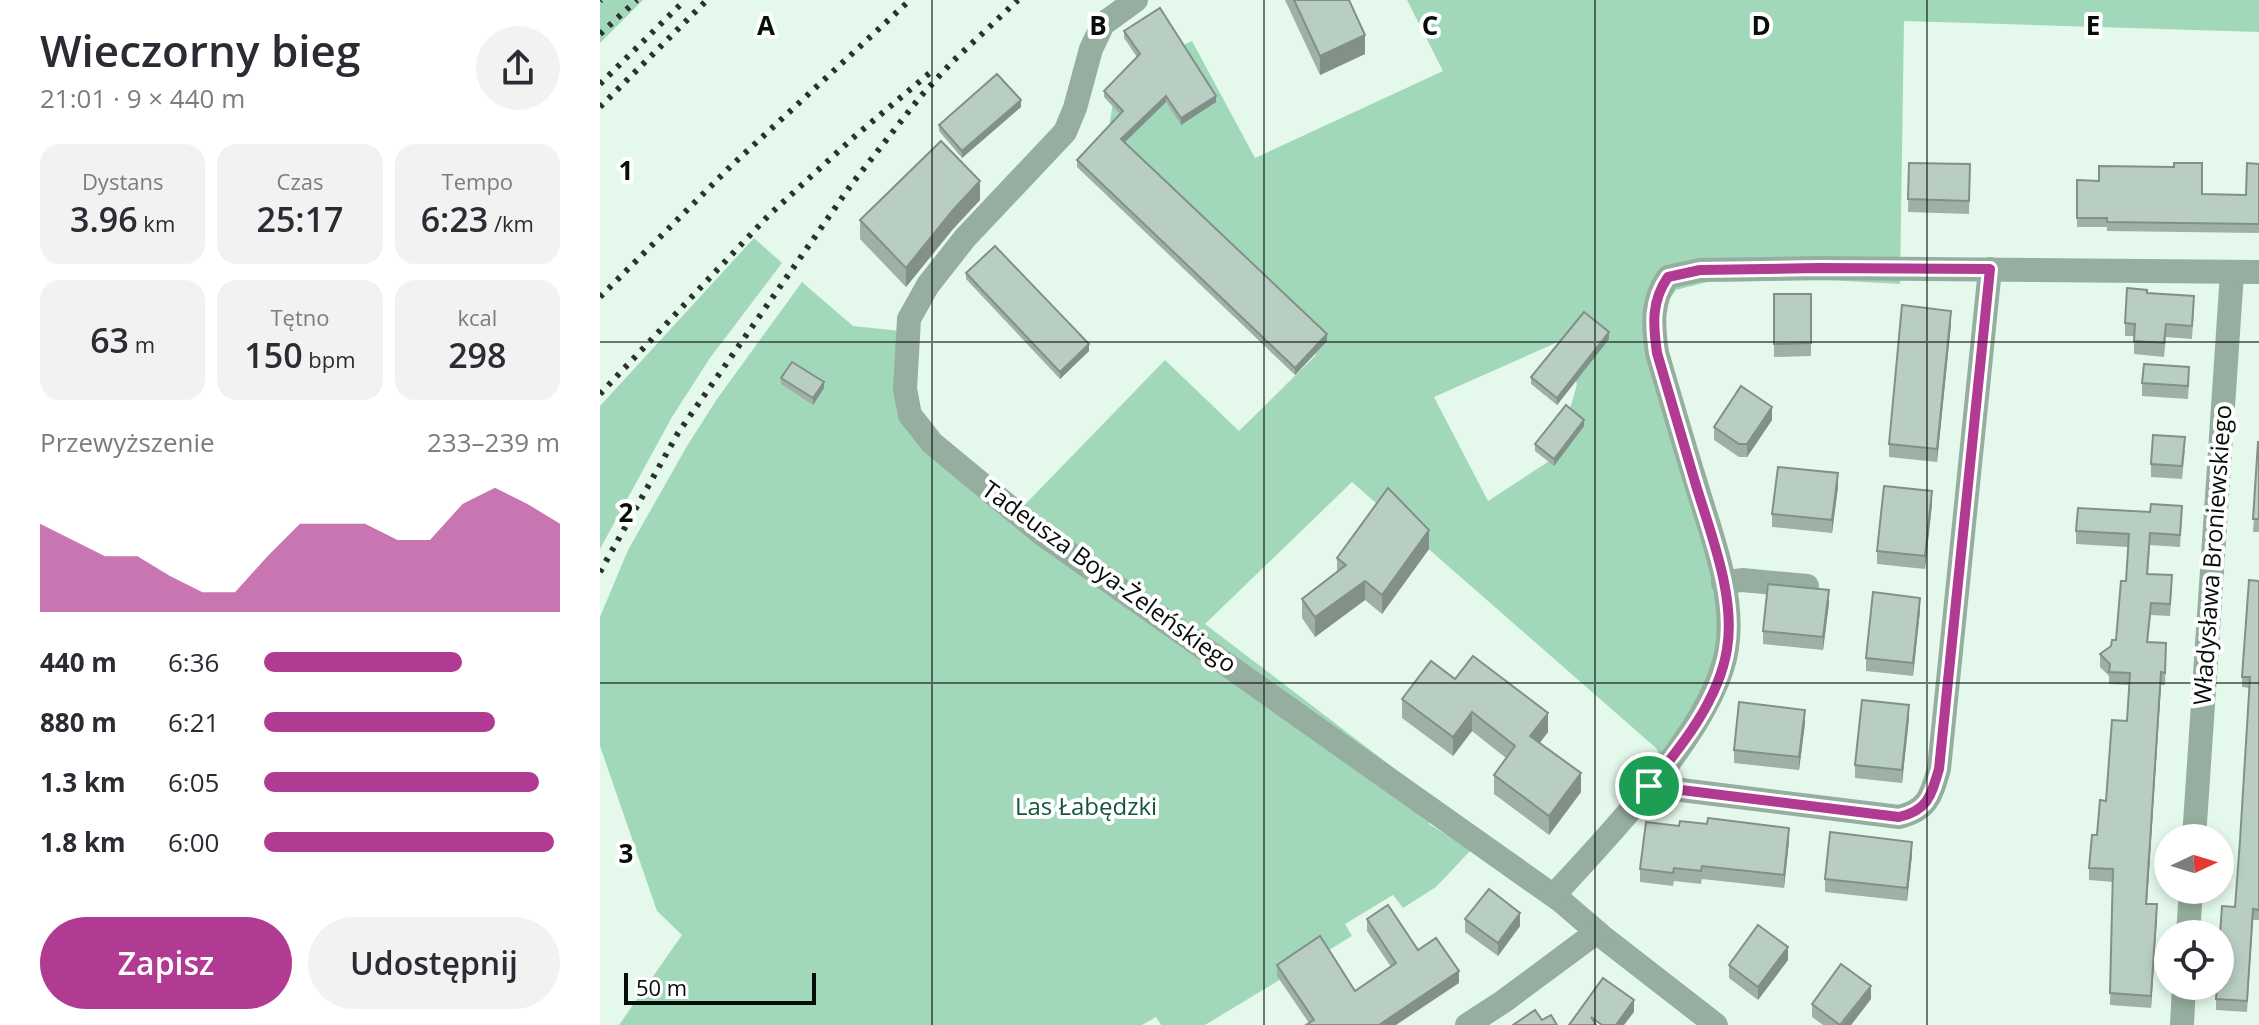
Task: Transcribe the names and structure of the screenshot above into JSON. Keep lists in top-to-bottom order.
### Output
{
  "streets": {
    "street": ["Władysława Broniewskiego", "Tadeusza Boya-Żeleńskiego"]
  },
  "parks": ["Las Łabędzki"],
  "scale_bar": "50 m",
  "north": "right",
  "page": {
    "heading": ["Wieczorny bieg", "21:01 · 9 × 440 m"],
    "stats": [
      ["Dystans", "3.96 km"],
      ["Czas", "25:17"],
      ["Tempo", "6:23 /km"],
      ["63 m"],
      ["Tętno", "150 bpm"],
      ["kcal", "298"]
    ],
    "chart": ["Przewyższenie", "233–239 m"],
    "list": [
      {
        "name": "440 m",
        "note": "6:36"
      },
      {
        "name": "880 m",
        "note": "6:21"
      },
      {
        "name": "1.3 km",
        "note": "6:05"
      },
      {
        "name": "1.8 km",
        "note": "6:00"
      }
    ],
    "buttons": ["Zapisz", "Udostępnij"],
    "scale": "50 m"
  },
  "grid": {
    "columns": [
      "A",
      "B",
      "C",
      "D",
      "E"
    ],
    "rows": ["1", "2", "3"]
  }
}
